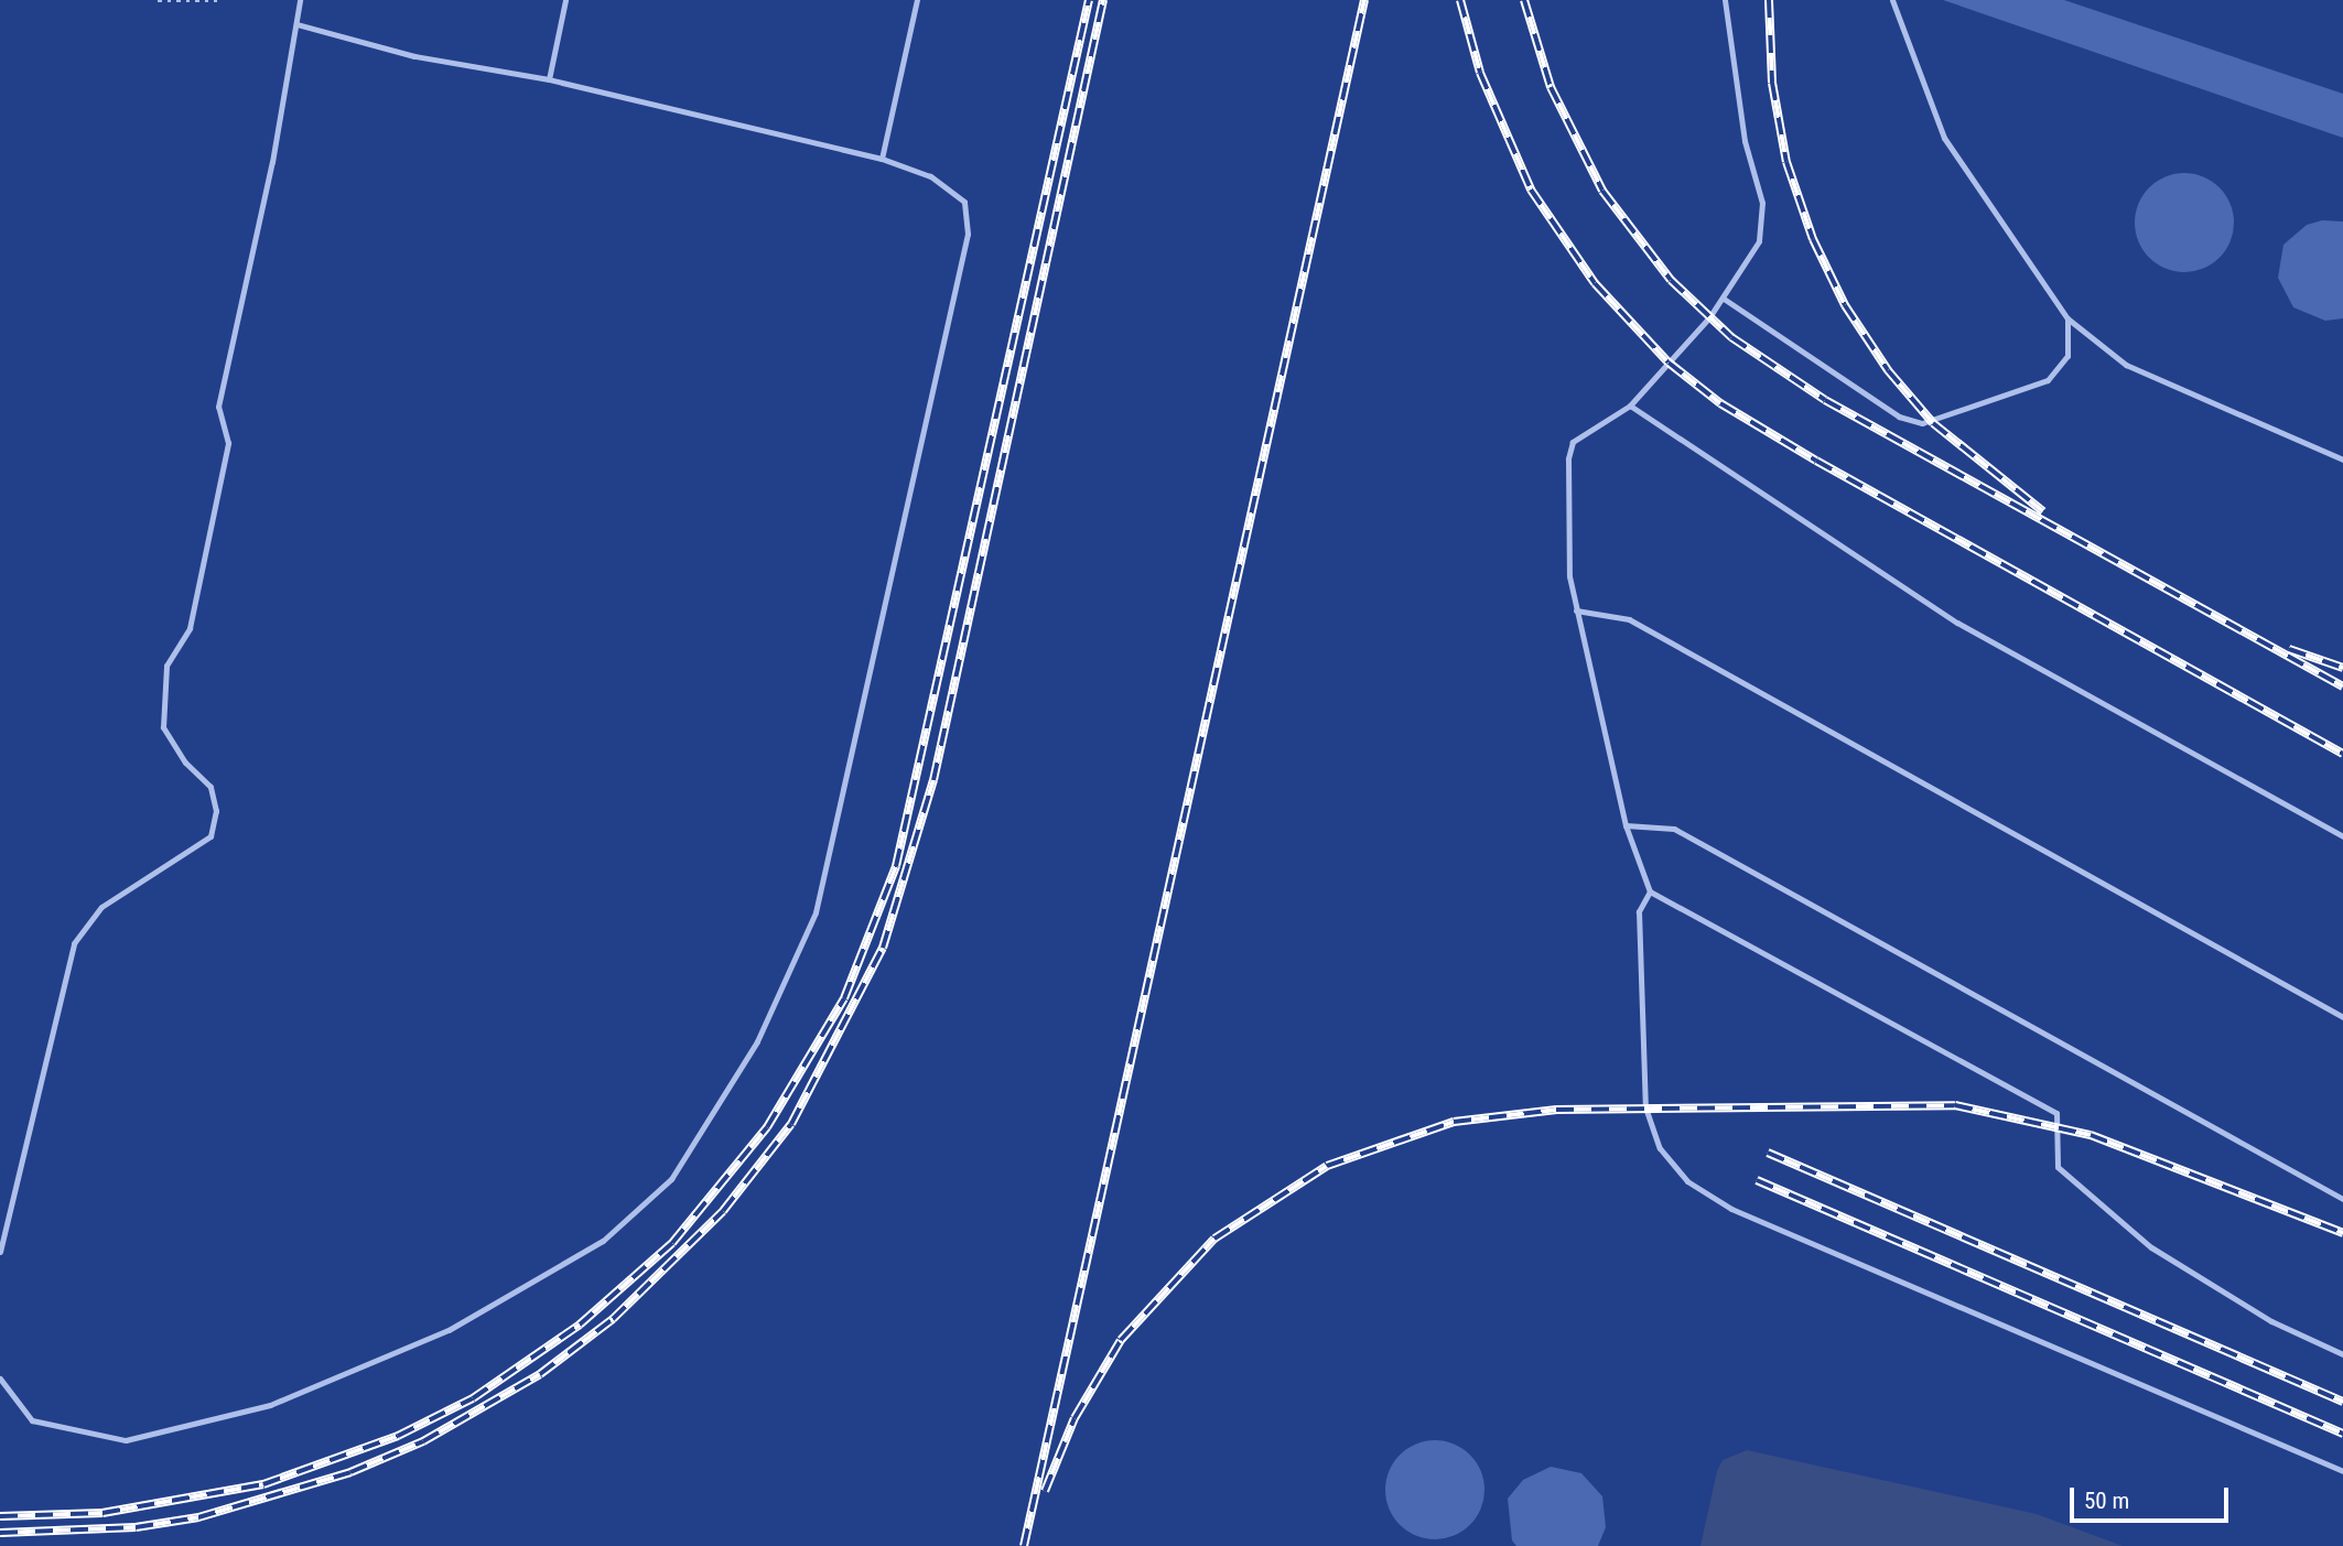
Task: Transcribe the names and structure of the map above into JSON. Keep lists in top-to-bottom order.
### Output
{
  "scale_bar": "50 m"
}
